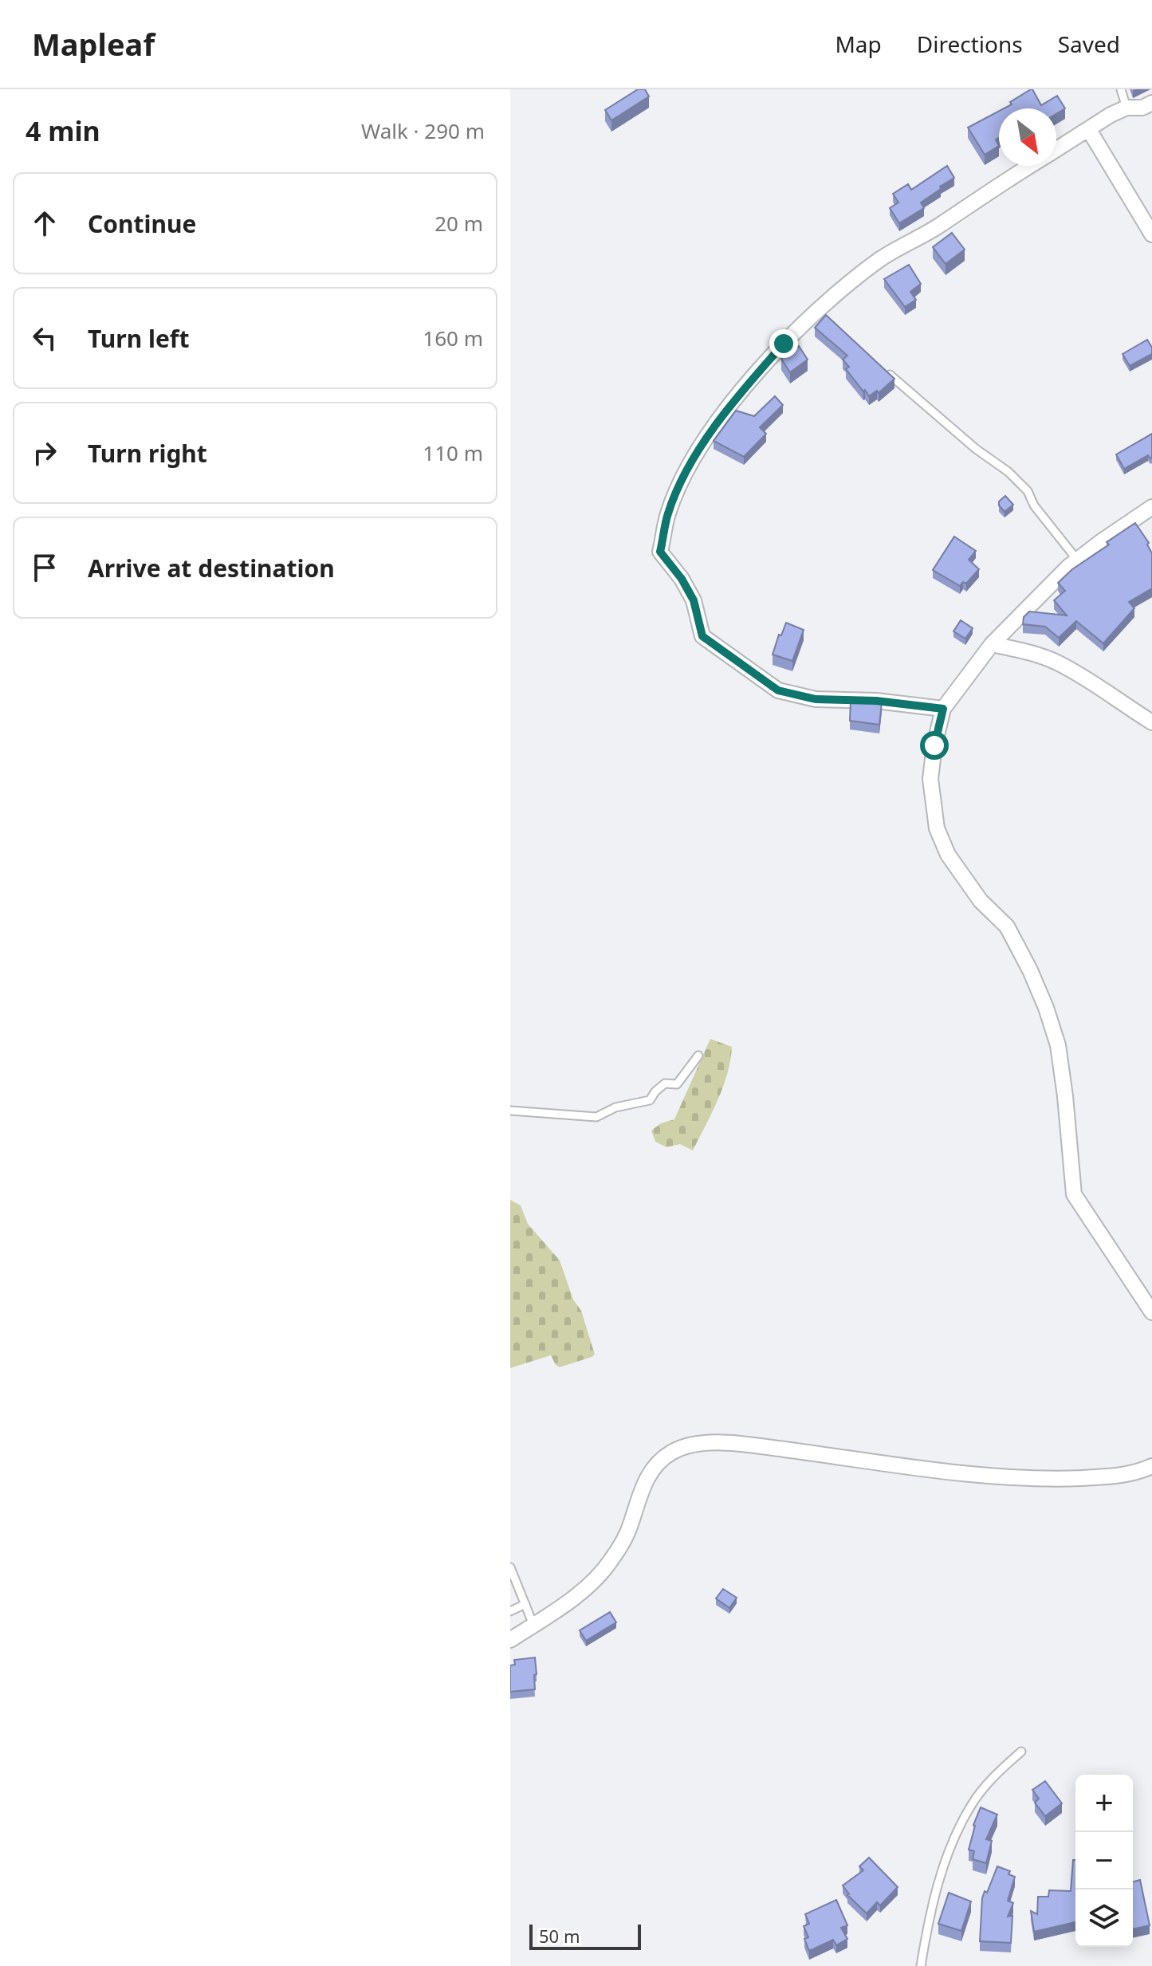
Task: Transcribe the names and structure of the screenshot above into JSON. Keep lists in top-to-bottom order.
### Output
{
  "scale_bar": "50 m",
  "north": "bottom right",
  "page": {
    "header": "Mapleaf",
    "nav": ["Map", "Directions", "Saved"],
    "heading": ["4 min", "Walk · 290 m"],
    "list": [
      ["Continue", "20 m"],
      ["Turn left", "160 m"],
      ["Turn right", "110 m"],
      "Arrive at destination"
    ],
    "map_buttons": ["+", "−"],
    "scale": "50 m"
  }
}
